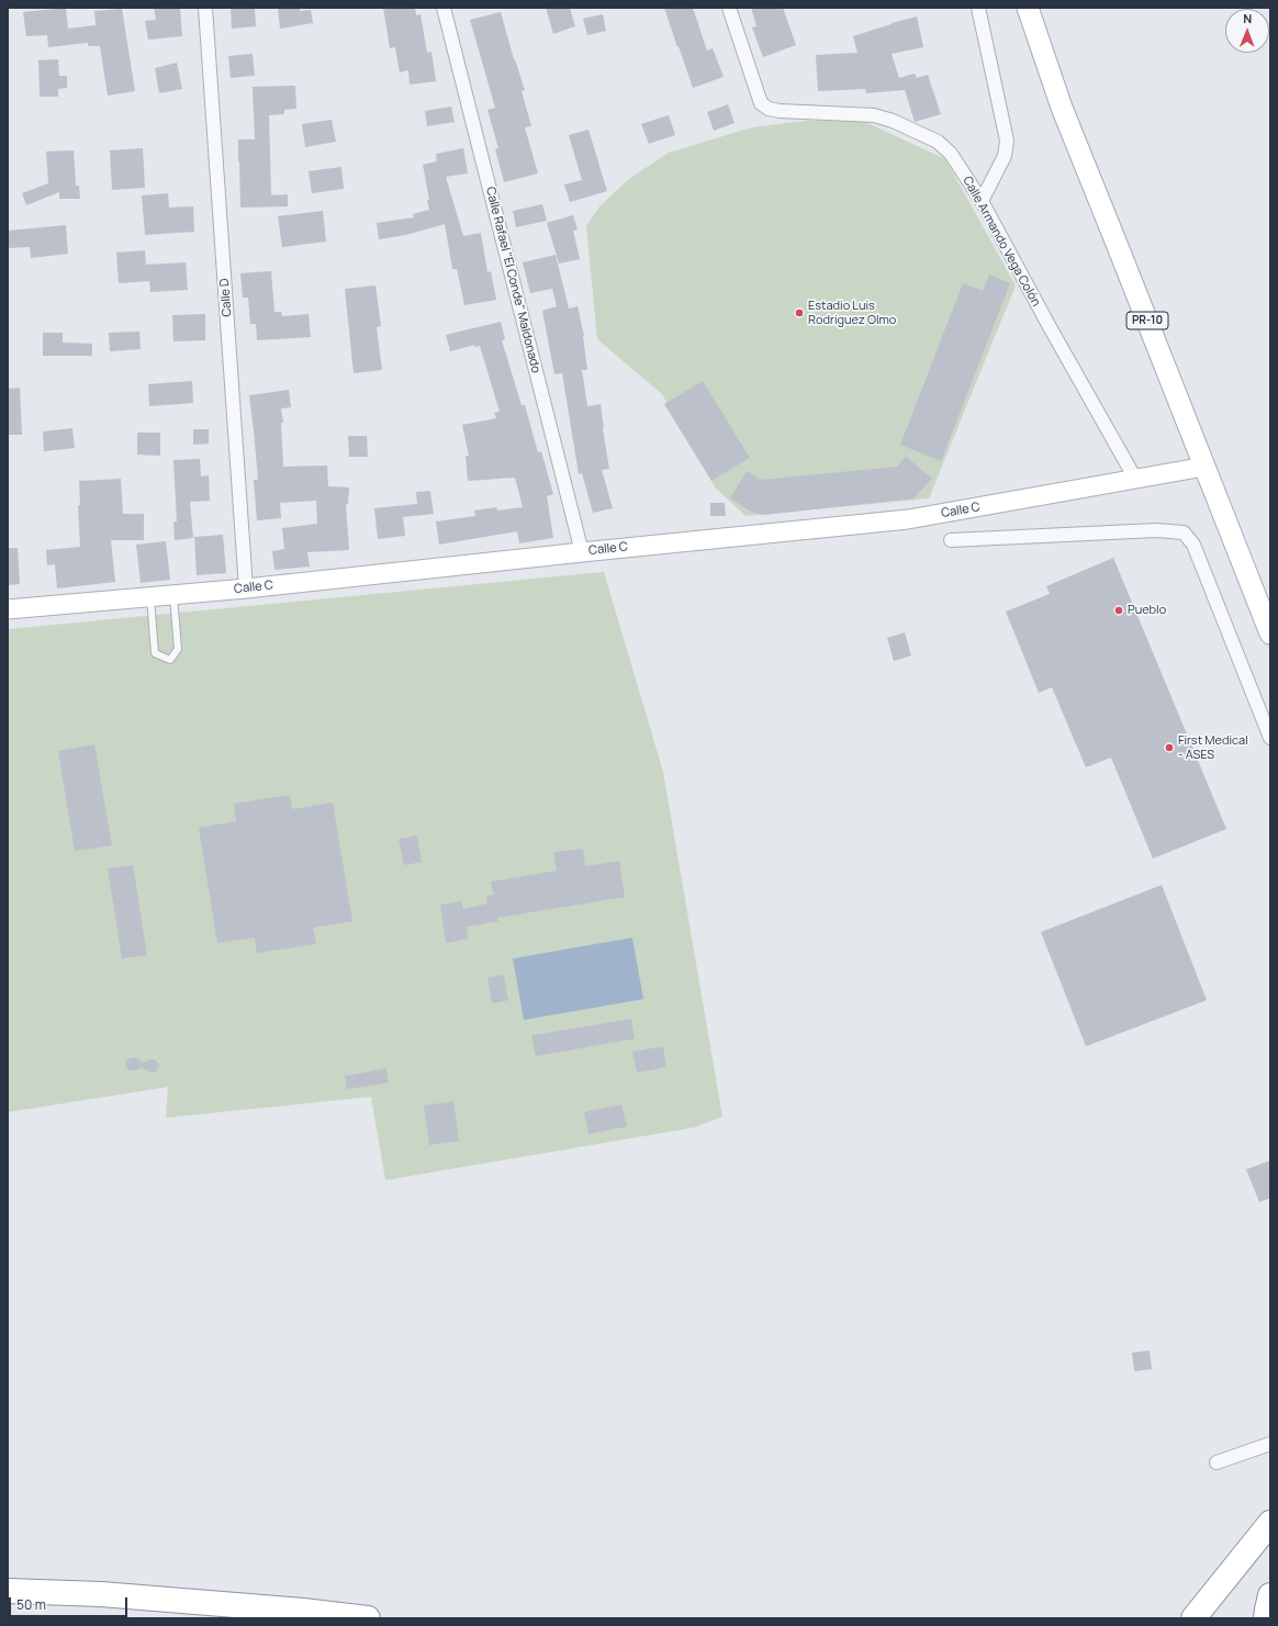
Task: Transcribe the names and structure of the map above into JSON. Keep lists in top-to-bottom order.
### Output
{
  "streets": {
    "main road": ["PR-10"],
    "street": [
      "Calle Armando Vega Colón",
      "Calle Rafael \"El Conde\" Maldonado",
      "Calle D",
      "Calle C"
    ]
  },
  "crossings": [
    ["Calle Armando Vega Colón", "Calle C"],
    ["Calle Rafael \"El Conde\" Maldonado", "Calle C"],
    ["Calle D", "Calle C"],
    ["PR-10", "Calle C"]
  ],
  "places": ["Estadio Luis Rodriguez Olmo", "Pueblo", "First Medical - ASES"],
  "scale_bar": "50 m",
  "north": "top"
}
